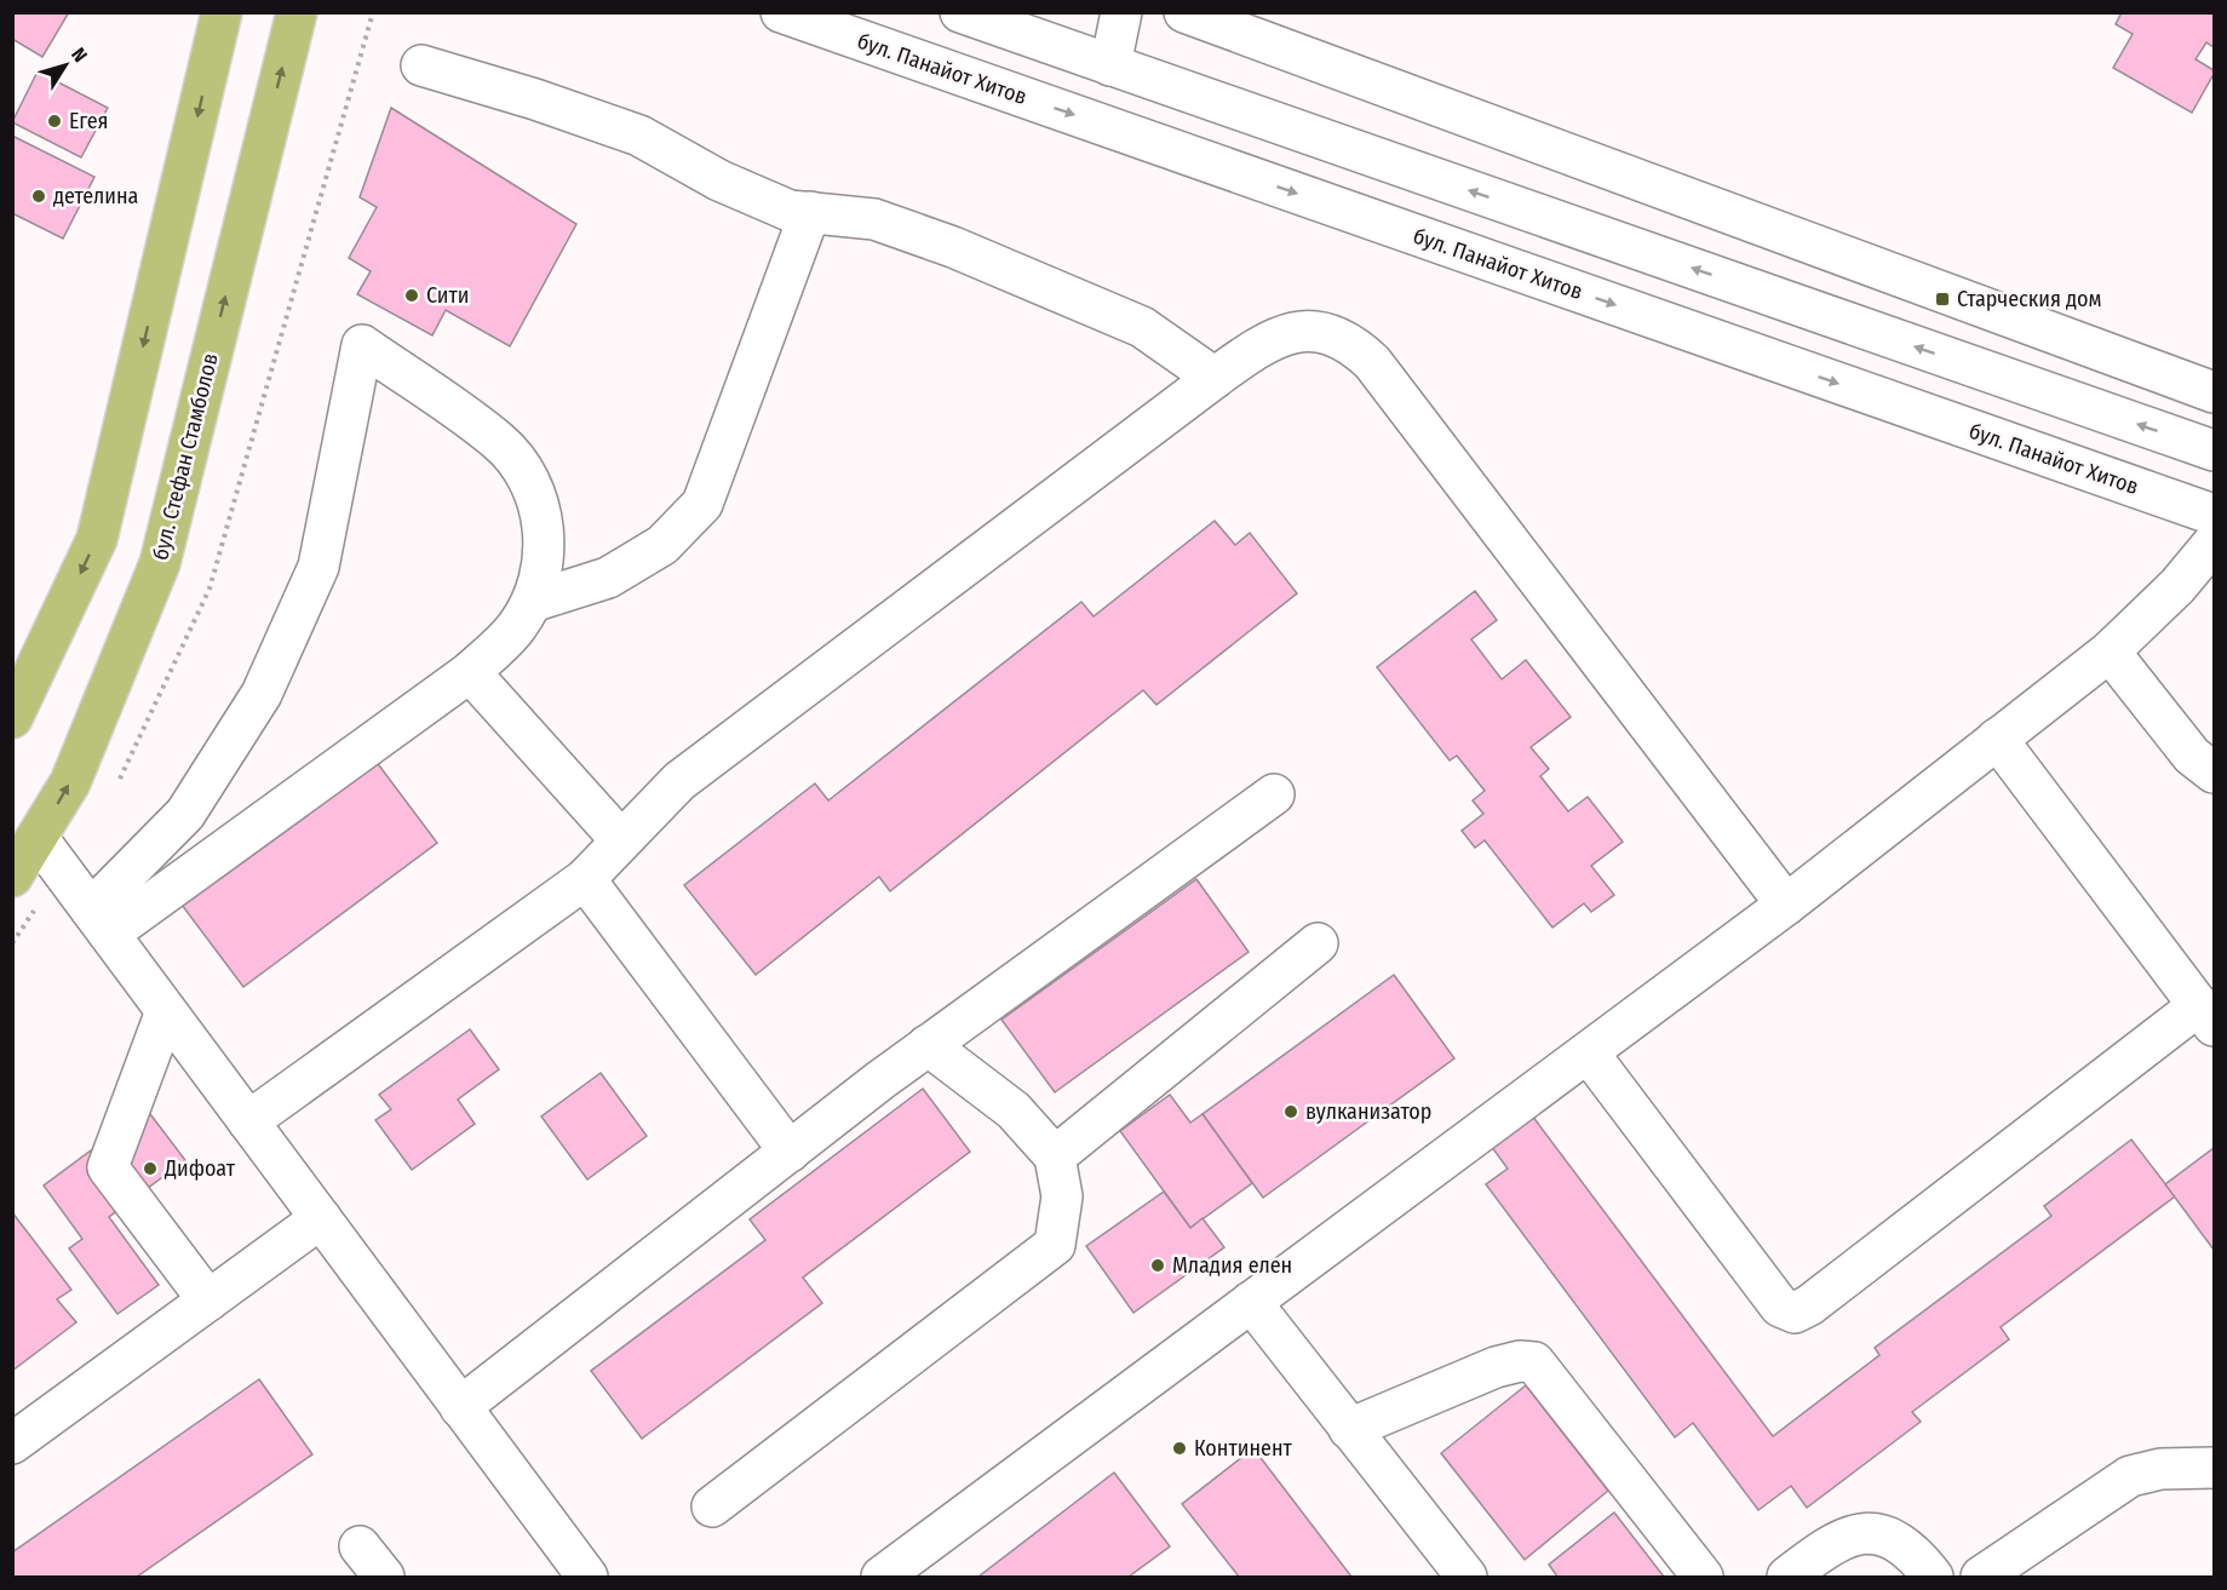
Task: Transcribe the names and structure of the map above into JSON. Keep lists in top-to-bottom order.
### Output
{
  "streets": {
    "main road": ["бул. Стефан Стамболов"],
    "street": ["бул. Панайот Хитов"]
  },
  "places": {
    "other": [
      "Егея",
      "детелина",
      "Сити",
      "вулканизатор",
      "Дифоат",
      "Младия елен",
      "Континент"
    ],
    "transit": ["Старческия дом"]
  },
  "north": "top right"
}
